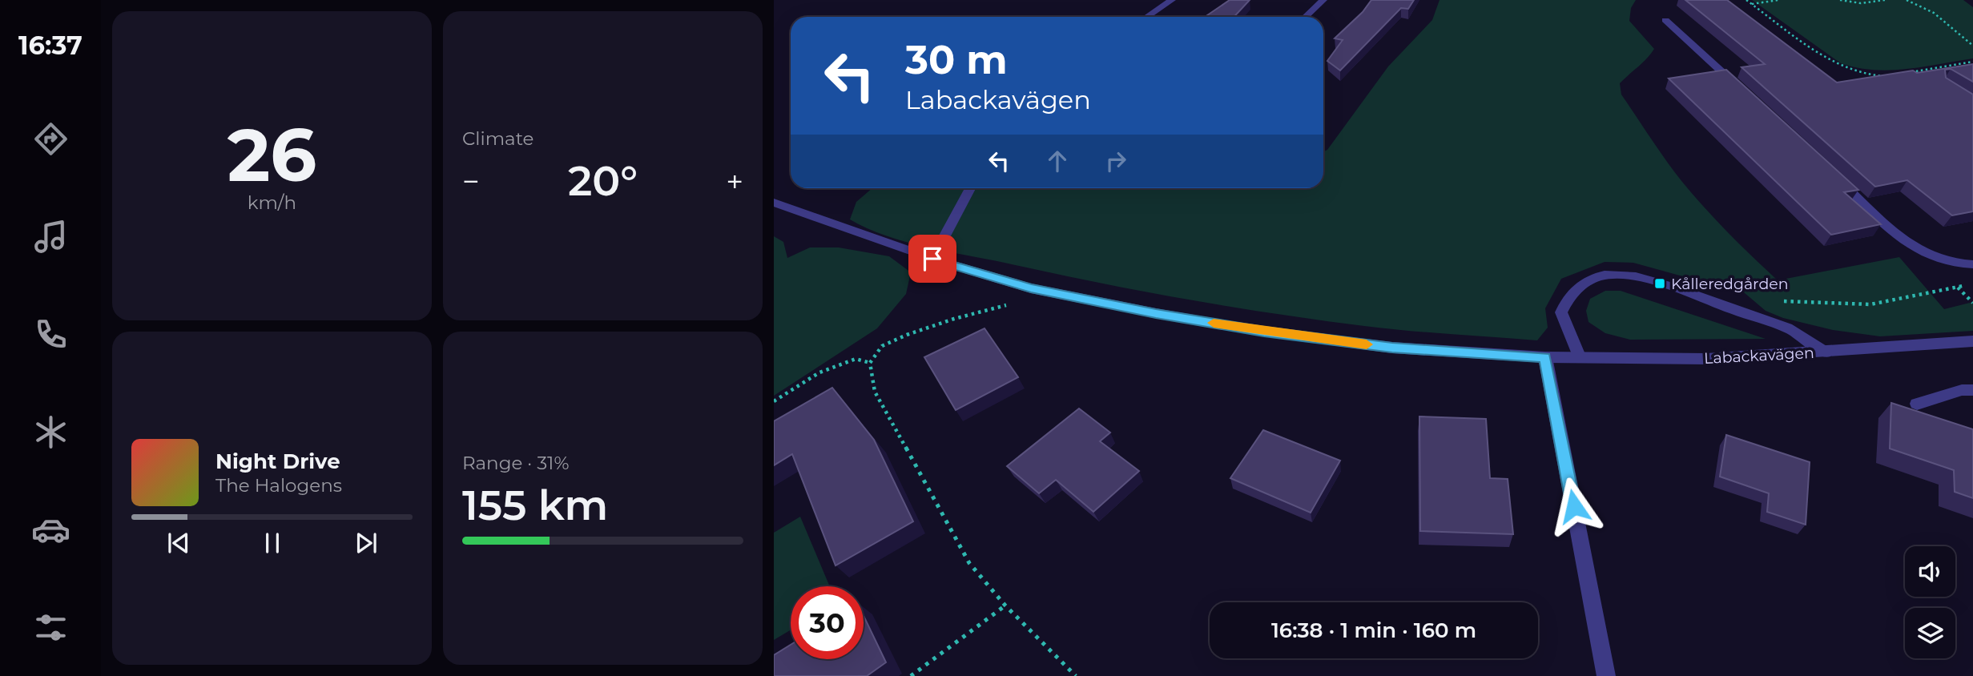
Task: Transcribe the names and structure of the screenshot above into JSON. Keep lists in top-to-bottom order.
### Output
{
  "streets": {
    "street": ["Labackavägen"]
  },
  "places": {
    "transit": ["Kålleredgården"]
  },
  "page": {
    "tabs": "16:37",
    "tile": [
      ["26", "km/h"],
      "Climate",
      ["Range · 31%", "155 km"]
    ],
    "turn": ["30 m", "Labackavägen"],
    "heat": ["−", "20°", "+"],
    "song": ["Night Drive", "The Halogens"],
    "limit": "30",
    "trip": "16:38 · 1 min · 160 m"
  }
}
